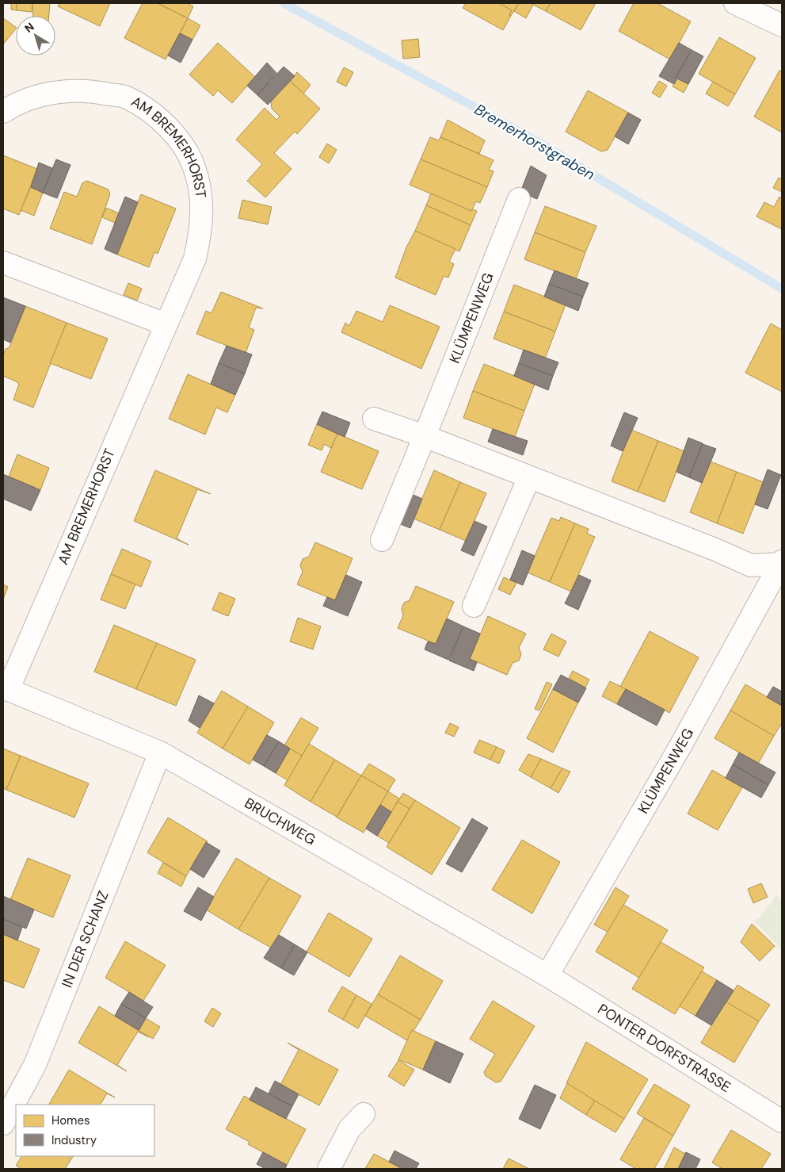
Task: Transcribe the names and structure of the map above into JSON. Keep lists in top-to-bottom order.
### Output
{
  "streets": {
    "street": [
      "AM BREMERHORST",
      "KLÜMPENWEG",
      "BRUCHWEG",
      "IN DER SCHANZ",
      "PONTER DORFSTRASSE"
    ]
  },
  "crossings": [
    ["AM BREMERHORST", "BRUCHWEG"],
    ["KLÜMPENWEG", "BRUCHWEG"],
    ["KLÜMPENWEG", "PONTER DORFSTRASSE"],
    ["BRUCHWEG", "IN DER SCHANZ"],
    ["BRUCHWEG", "PONTER DORFSTRASSE"]
  ],
  "water": ["Bremerhorstgraben"],
  "legend": ["Homes", "Industry"],
  "north": "top left"
}
